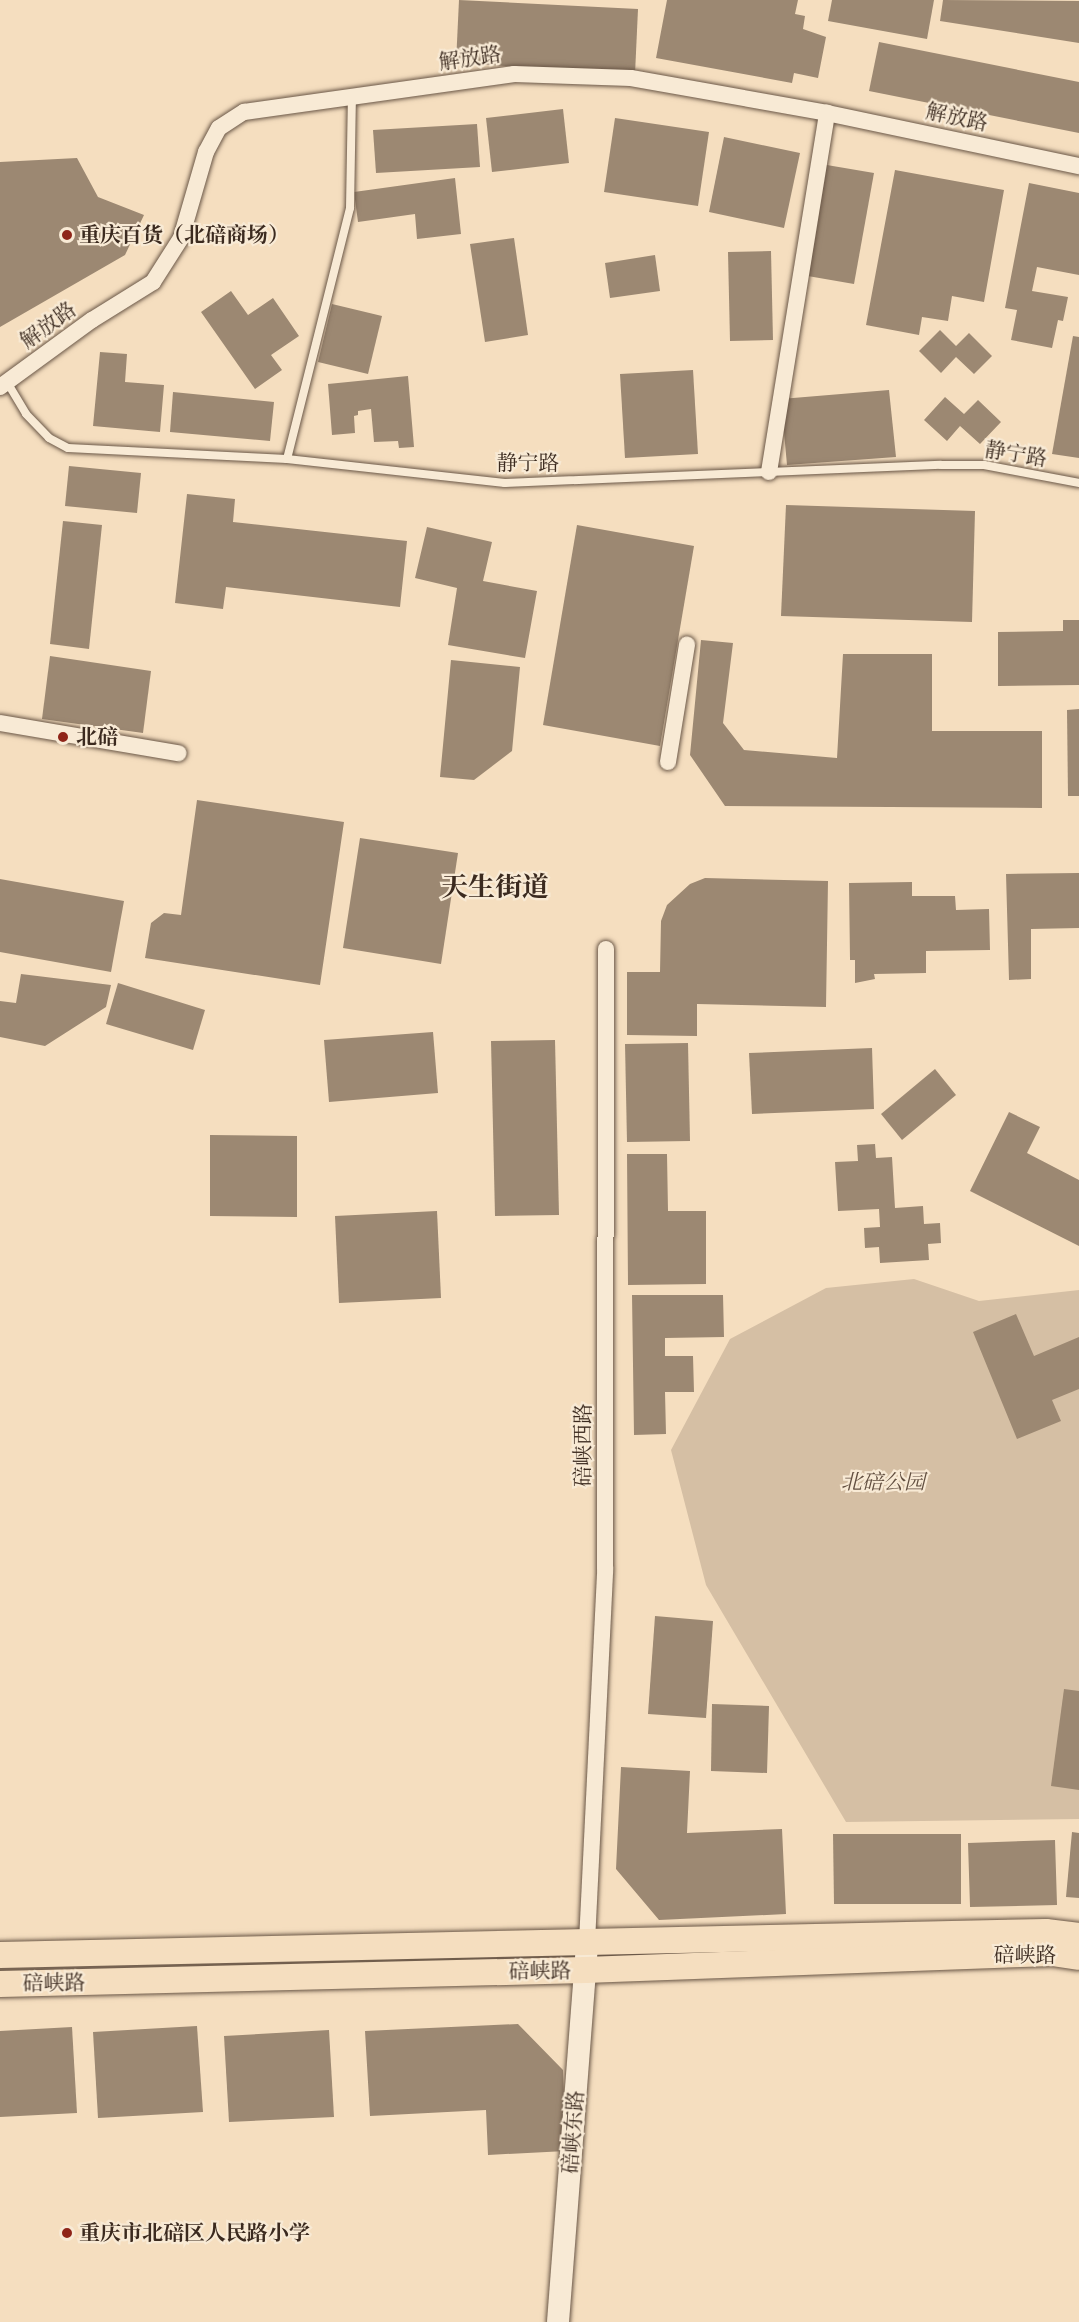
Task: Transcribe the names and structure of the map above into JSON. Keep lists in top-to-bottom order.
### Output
{
  "streets": {
    "main road": ["碚峡路"],
    "street": ["解放路", "碚峡西路", "碚峡东路"],
    "lane": ["静宁路"]
  },
  "crossings": [
    ["解放路", "静宁路"],
    ["碚峡西路", "碚峡路"],
    ["碚峡西路", "碚峡东路"],
    ["碚峡路", "碚峡东路"]
  ],
  "districts": ["天生街道"],
  "parks": ["北碚公园"],
  "places": ["重庆百货（北碚商场）", "北碚", "重庆市北碚区人民路小学"]
}
